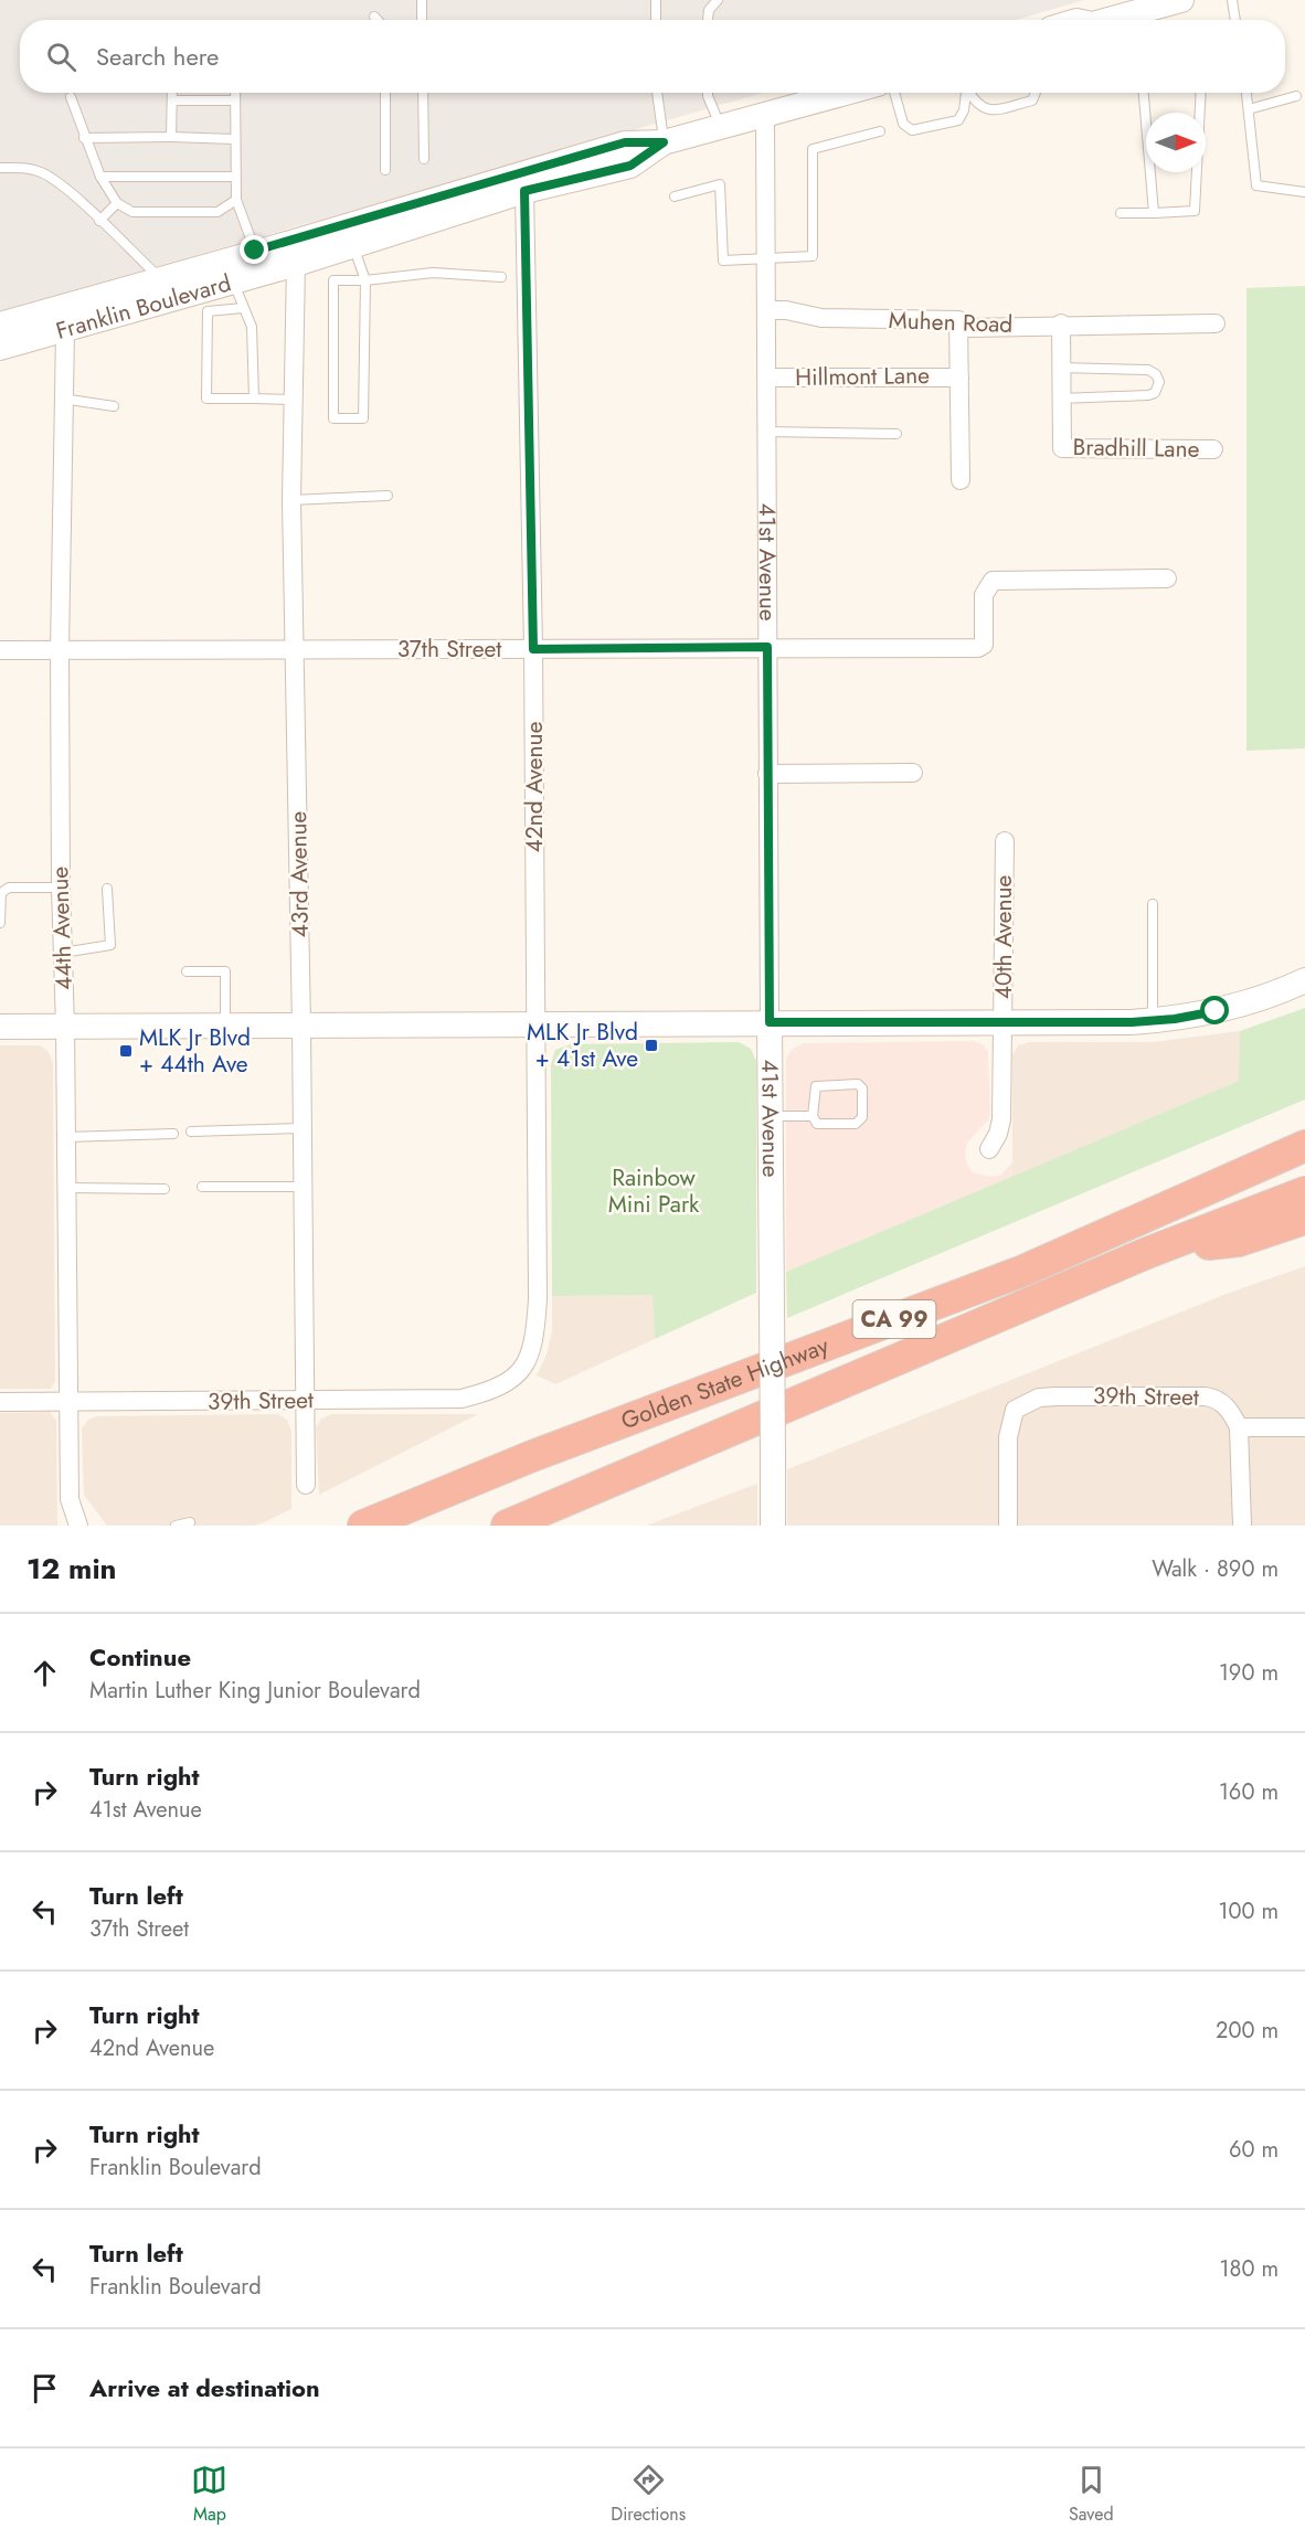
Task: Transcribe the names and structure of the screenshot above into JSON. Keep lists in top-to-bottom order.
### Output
{
  "streets": {
    "highway": ["CA 99", "Golden State Highway"],
    "street": [
      "Franklin Boulevard",
      "Muhen Road",
      "Hillmont Lane",
      "Bradhill Lane",
      "41st Avenue",
      "37th Street",
      "42nd Avenue",
      "43rd Avenue",
      "44th Avenue",
      "40th Avenue",
      "39th Street"
    ]
  },
  "crossings": [
    ["Franklin Boulevard", "41st Avenue"],
    ["Franklin Boulevard", "42nd Avenue"],
    ["Franklin Boulevard", "43rd Avenue"],
    ["Franklin Boulevard", "44th Avenue"],
    ["Muhen Road", "Hillmont Lane"],
    ["Muhen Road", "Bradhill Lane"],
    ["Muhen Road", "41st Avenue"],
    ["Hillmont Lane", "41st Avenue"],
    ["41st Avenue", "37th Street"],
    ["37th Street", "42nd Avenue"],
    ["37th Street", "43rd Avenue"],
    ["37th Street", "44th Avenue"],
    ["42nd Avenue", "39th Street"],
    ["43rd Avenue", "39th Street"],
    ["44th Avenue", "39th Street"]
  ],
  "parks": ["Rainbow Mini Park"],
  "places": {
    "transit": ["MLK Jr Blvd + 41st Ave", "MLK Jr Blvd + 44th Ave"]
  },
  "north": "right",
  "page": {
    "search": "Search here",
    "heading": ["12 min", "Walk · 890 m"],
    "list": [
      ["Continue", "Martin Luther King Junior Boulevard", "190 m"],
      ["Turn right", "41st Avenue", "160 m"],
      ["Turn left", "37th Street", "100 m"],
      ["Turn right", "42nd Avenue", "200 m"],
      ["Turn right", "Franklin Boulevard", "60 m"],
      ["Turn left", "Franklin Boulevard", "180 m"],
      "Arrive at destination"
    ],
    "nav": ["Map", "Directions", "Saved"]
  }
}
